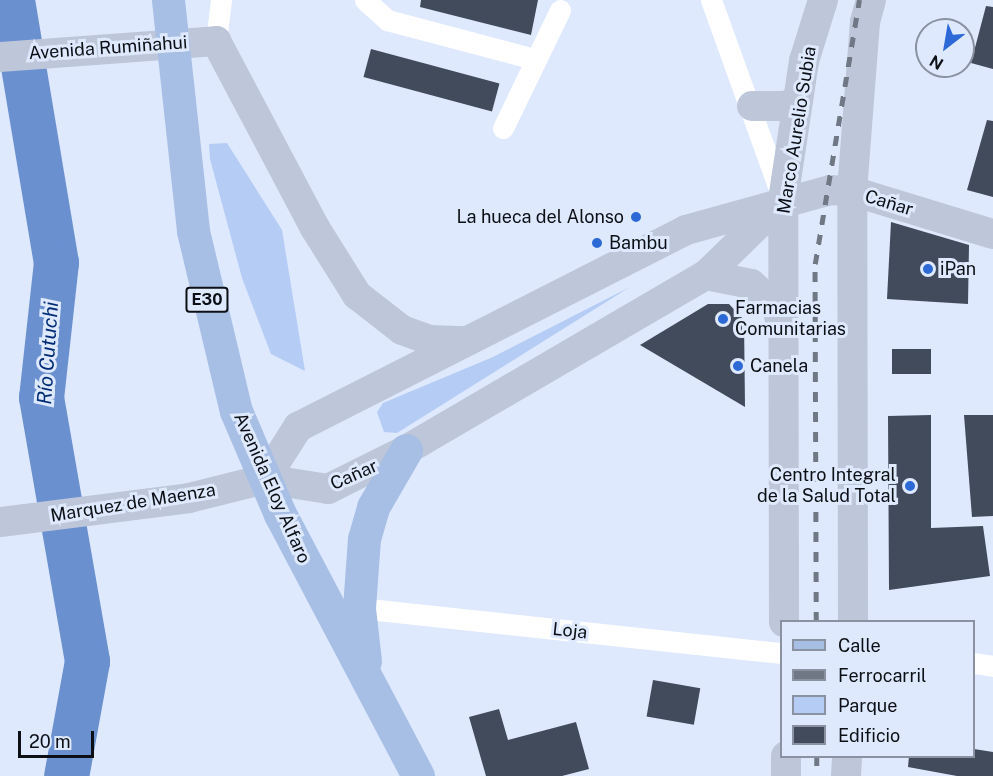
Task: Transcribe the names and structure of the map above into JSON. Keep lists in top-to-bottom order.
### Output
{
  "streets": {
    "main road": [
      "Avenida Rumiñahui",
      "Marco Aurelio Subia",
      "Cañar",
      "E30",
      "Avenida Eloy Alfaro",
      "Marquez de Maenza"
    ],
    "street": ["Loja"]
  },
  "crossings": [
    ["Marco Aurelio Subia", "Cañar"],
    ["Cañar", "Avenida Eloy Alfaro"],
    ["Cañar", "Marquez de Maenza"],
    ["Avenida Eloy Alfaro", "Marquez de Maenza"]
  ],
  "water": ["Río Cutuchi"],
  "places": [
    "La hueca del Alonso",
    "Bambu",
    "iPan",
    "Farmacias Comunitarias",
    "Canela",
    "Centro Integral de la Salud Total"
  ],
  "legend": [
    "Calle",
    "Ferrocarril",
    "Parque",
    "Edificio"
  ],
  "scale_bar": "20 m",
  "north": "bottom left"
}
